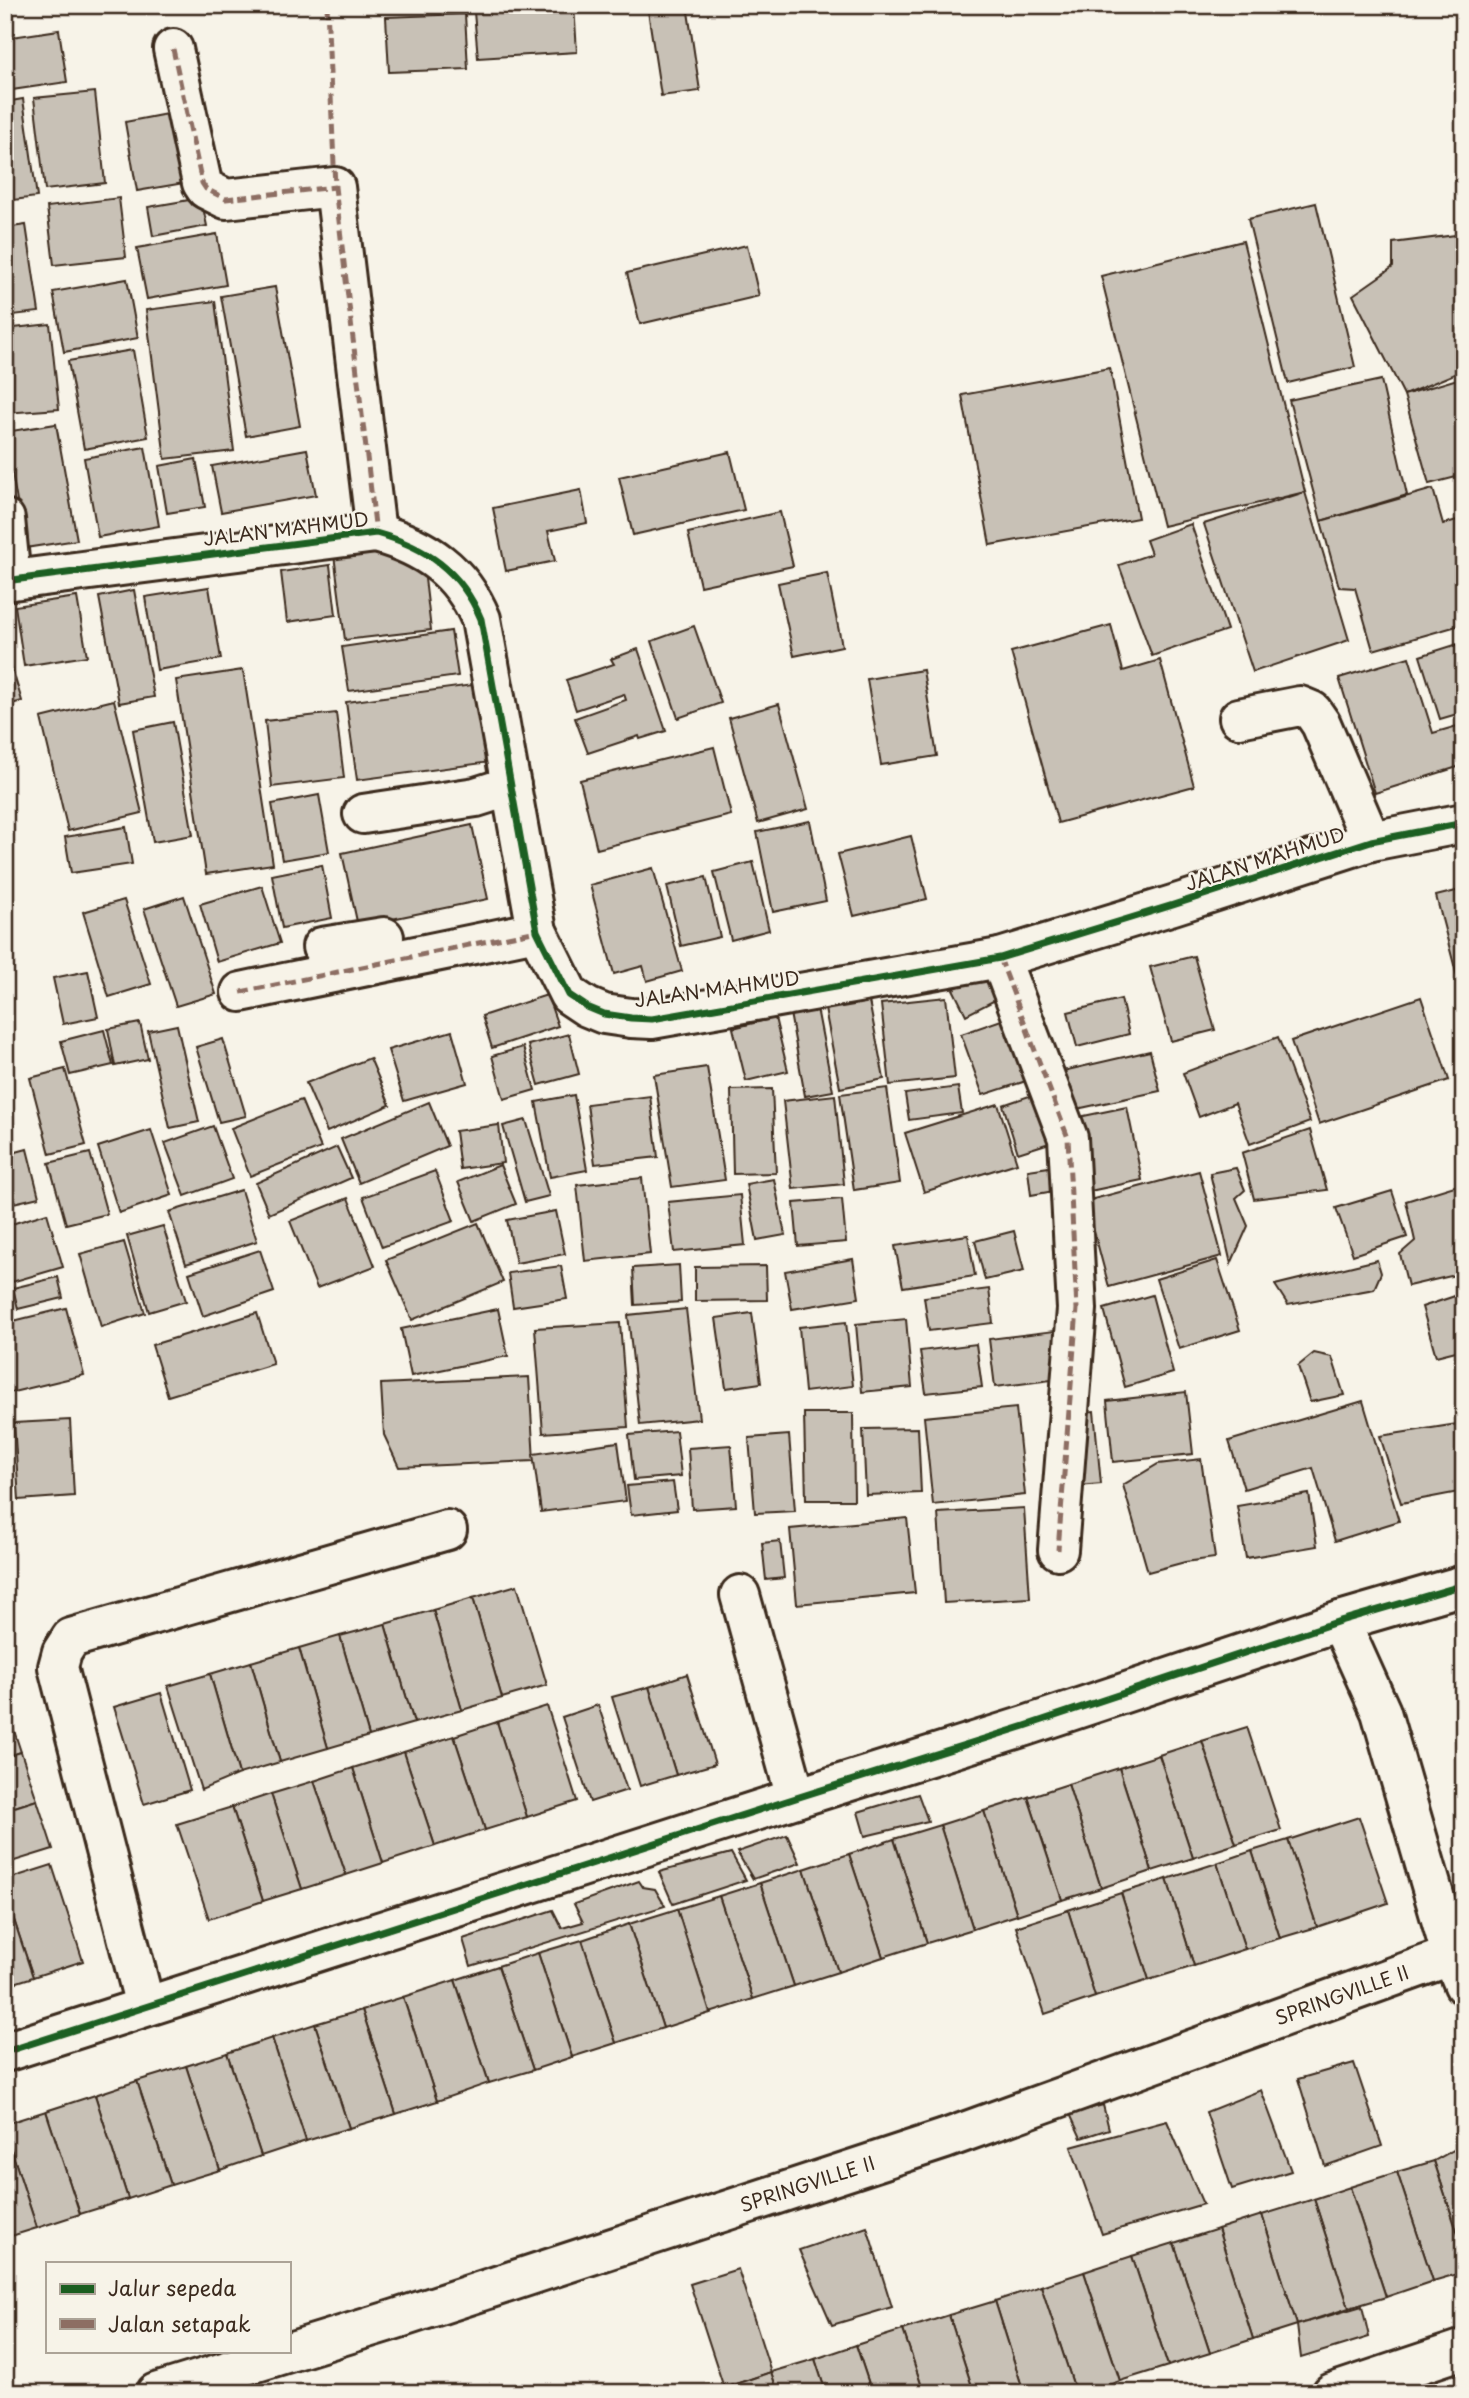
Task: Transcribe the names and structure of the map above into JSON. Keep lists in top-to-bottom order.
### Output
{
  "streets": {
    "street": ["JALAN MAHMUD", "SPRINGVILLE II"]
  },
  "legend": ["Jalur sepeda", "Jalan setapak"]
}
